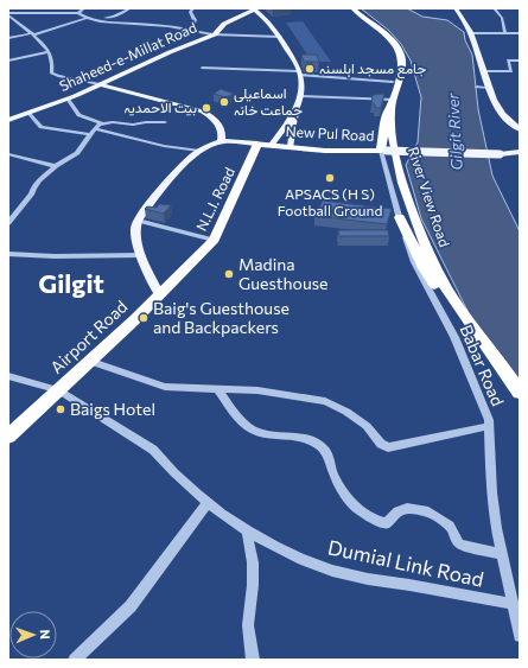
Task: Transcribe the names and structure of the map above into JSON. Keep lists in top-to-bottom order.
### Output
{
  "streets": {
    "highway": [
      "New Pul Road",
      "River View Road",
      "N.L.I. Road",
      "Airport Road"
    ],
    "main road": ["Shaheed-e-Millat Road"],
    "street": ["Babar Road", "Dumial Link Road"]
  },
  "crossings": [
    ["New Pul Road", "Babar Road"],
    ["N.L.I. Road", "Airport Road"],
    ["Airport Road", "Dumial Link Road"],
    ["Babar Road", "Dumial Link Road"]
  ],
  "districts": ["Gilgit"],
  "water": ["Gilgit River"],
  "places": [
    "جامع مسجد اہلسنہ",
    "اسماعیلی جماعت خانہ",
    "بیت الاحمدیہ",
    "APSACS (H S) Football Ground",
    "Madina Guesthouse",
    "Baig's Guesthouse and Backpackers",
    "Baigs Hotel"
  ],
  "north": "right"
}
